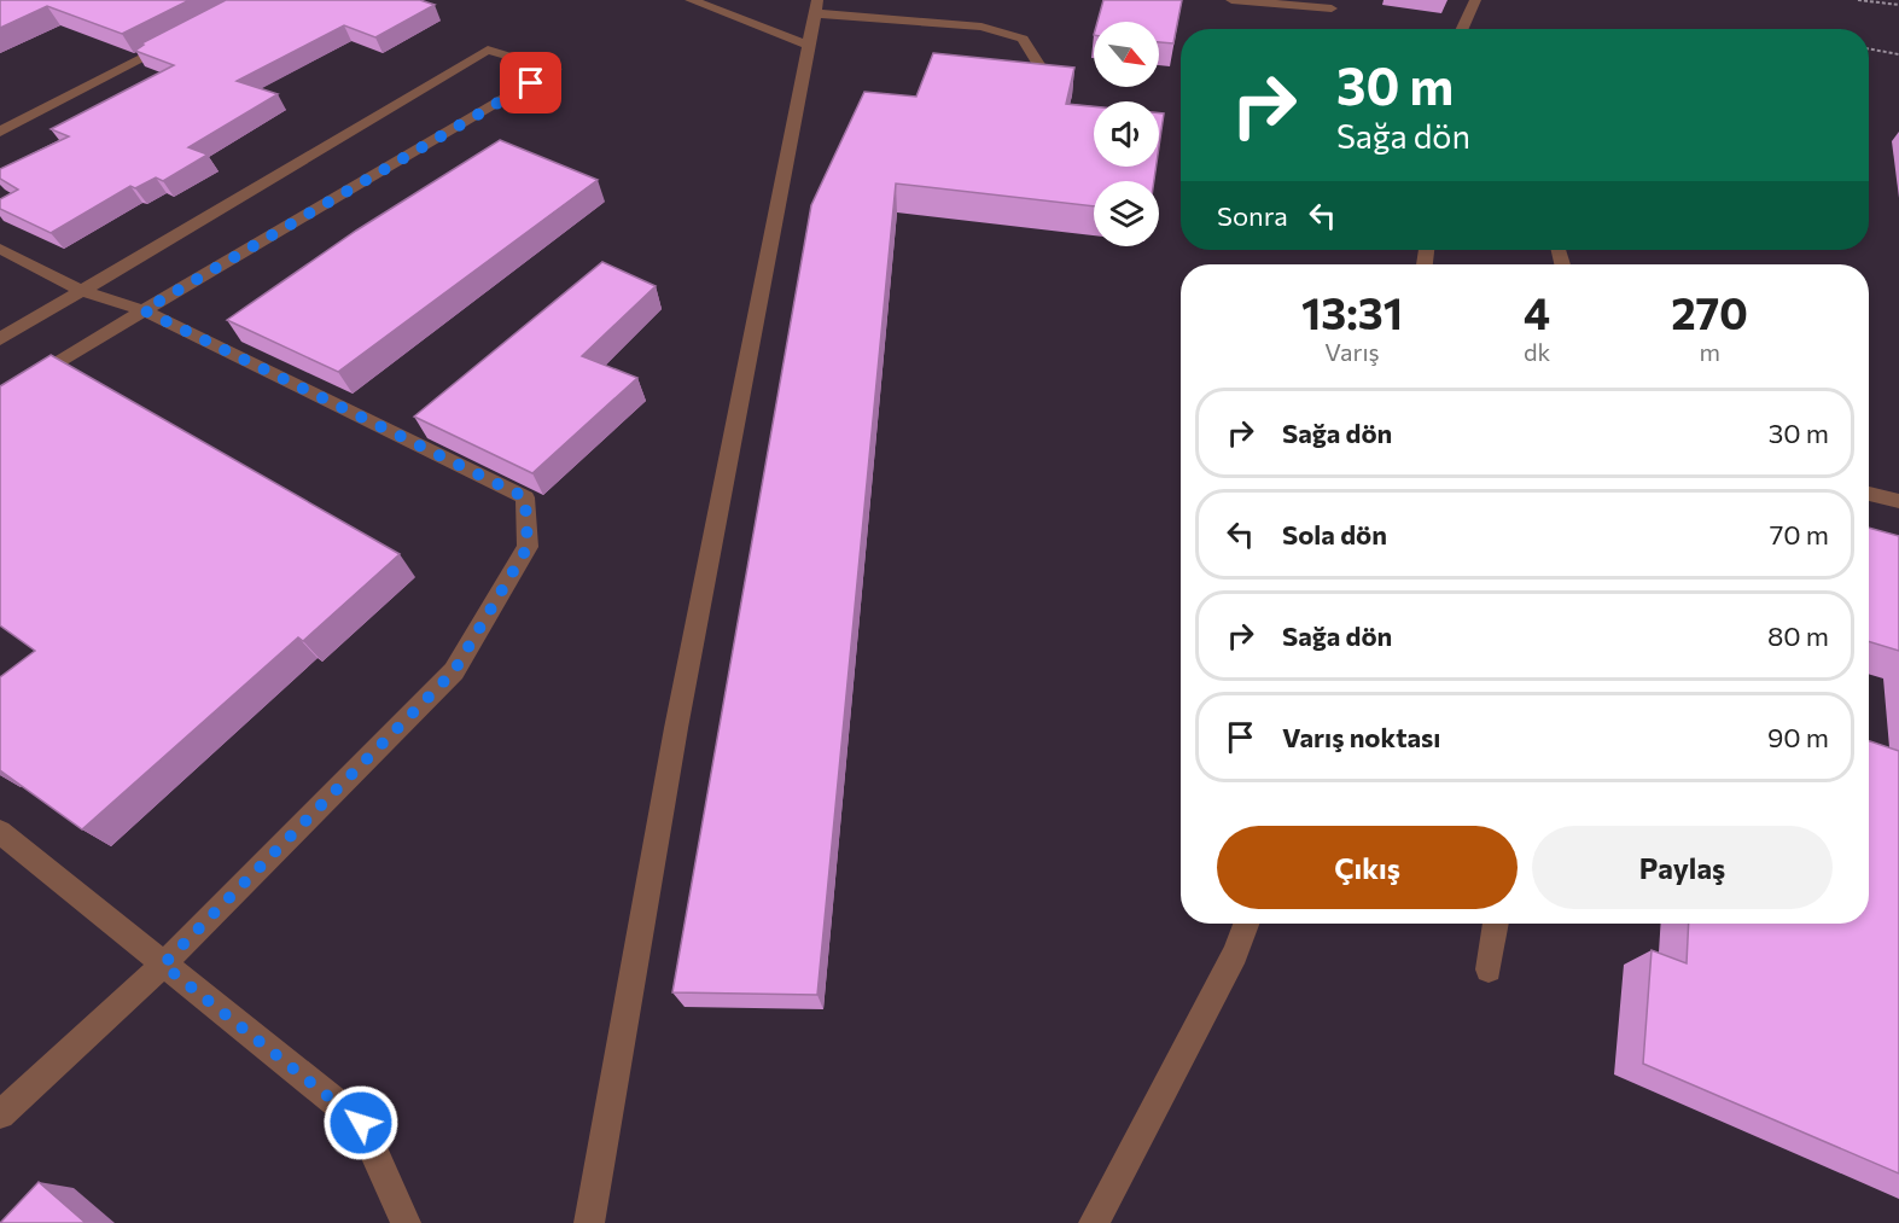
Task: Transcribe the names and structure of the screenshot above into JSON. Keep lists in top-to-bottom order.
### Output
{
  "north": "bottom right",
  "page": {
    "turn": ["30 m", "Sağa dön"],
    "then": "Sonra",
    "eta": [
      "13:31",
      "Varış",
      "4",
      "dk",
      "270",
      "m"
    ],
    "list": [
      {
        "name": "Sağa dön",
        "value": "30 m"
      },
      {
        "name": "Sola dön",
        "value": "70 m"
      },
      {
        "name": "Sağa dön",
        "value": "80 m"
      },
      {
        "name": "Varış noktası",
        "value": "90 m"
      }
    ],
    "buttons": ["Çıkış", "Paylaş"]
  }
}
